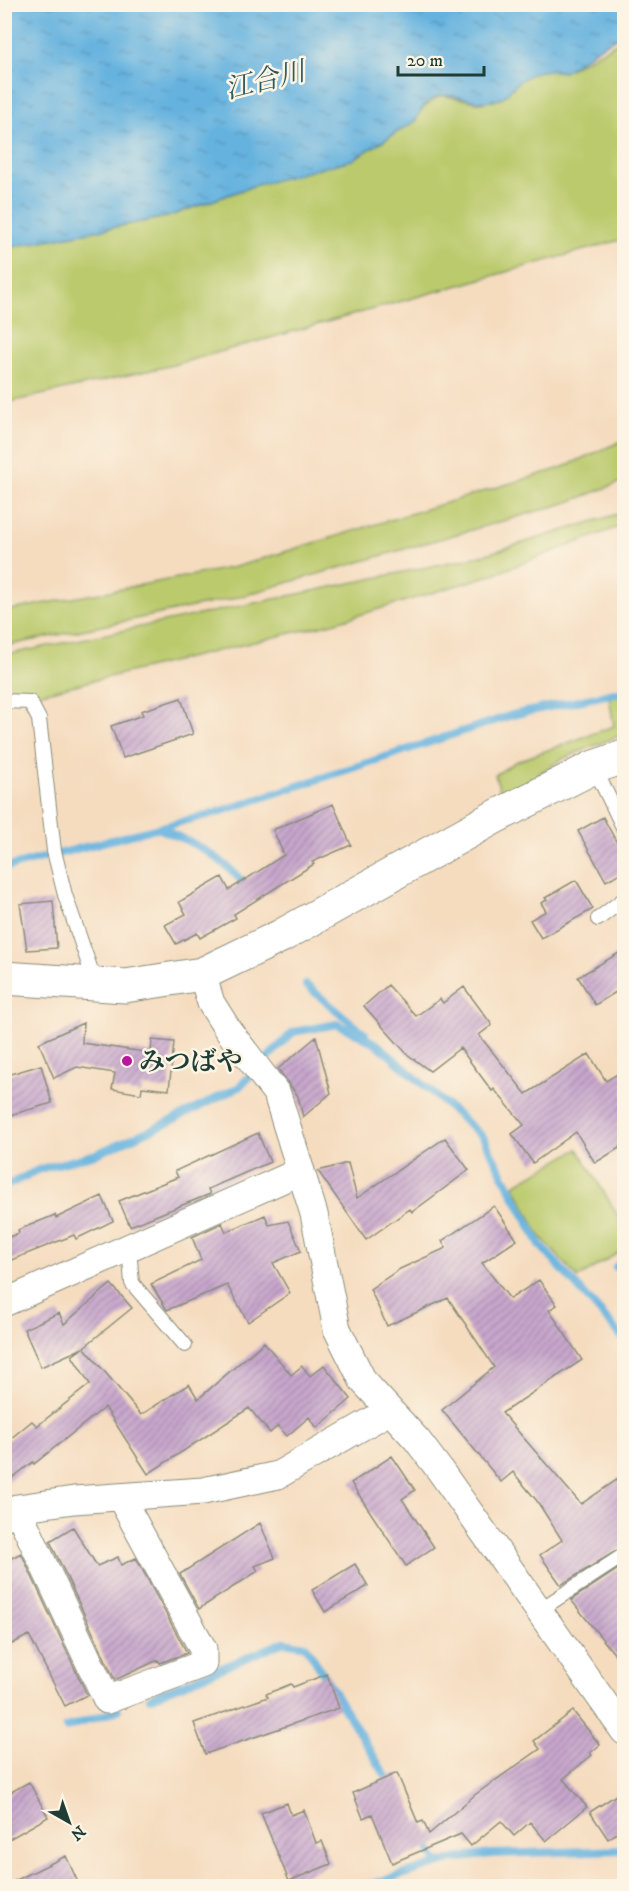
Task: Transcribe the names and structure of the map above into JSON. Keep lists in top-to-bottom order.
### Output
{
  "water": ["江合川"],
  "places": ["みつばや"],
  "scale_bar": "20 m",
  "north": "bottom right"
}
